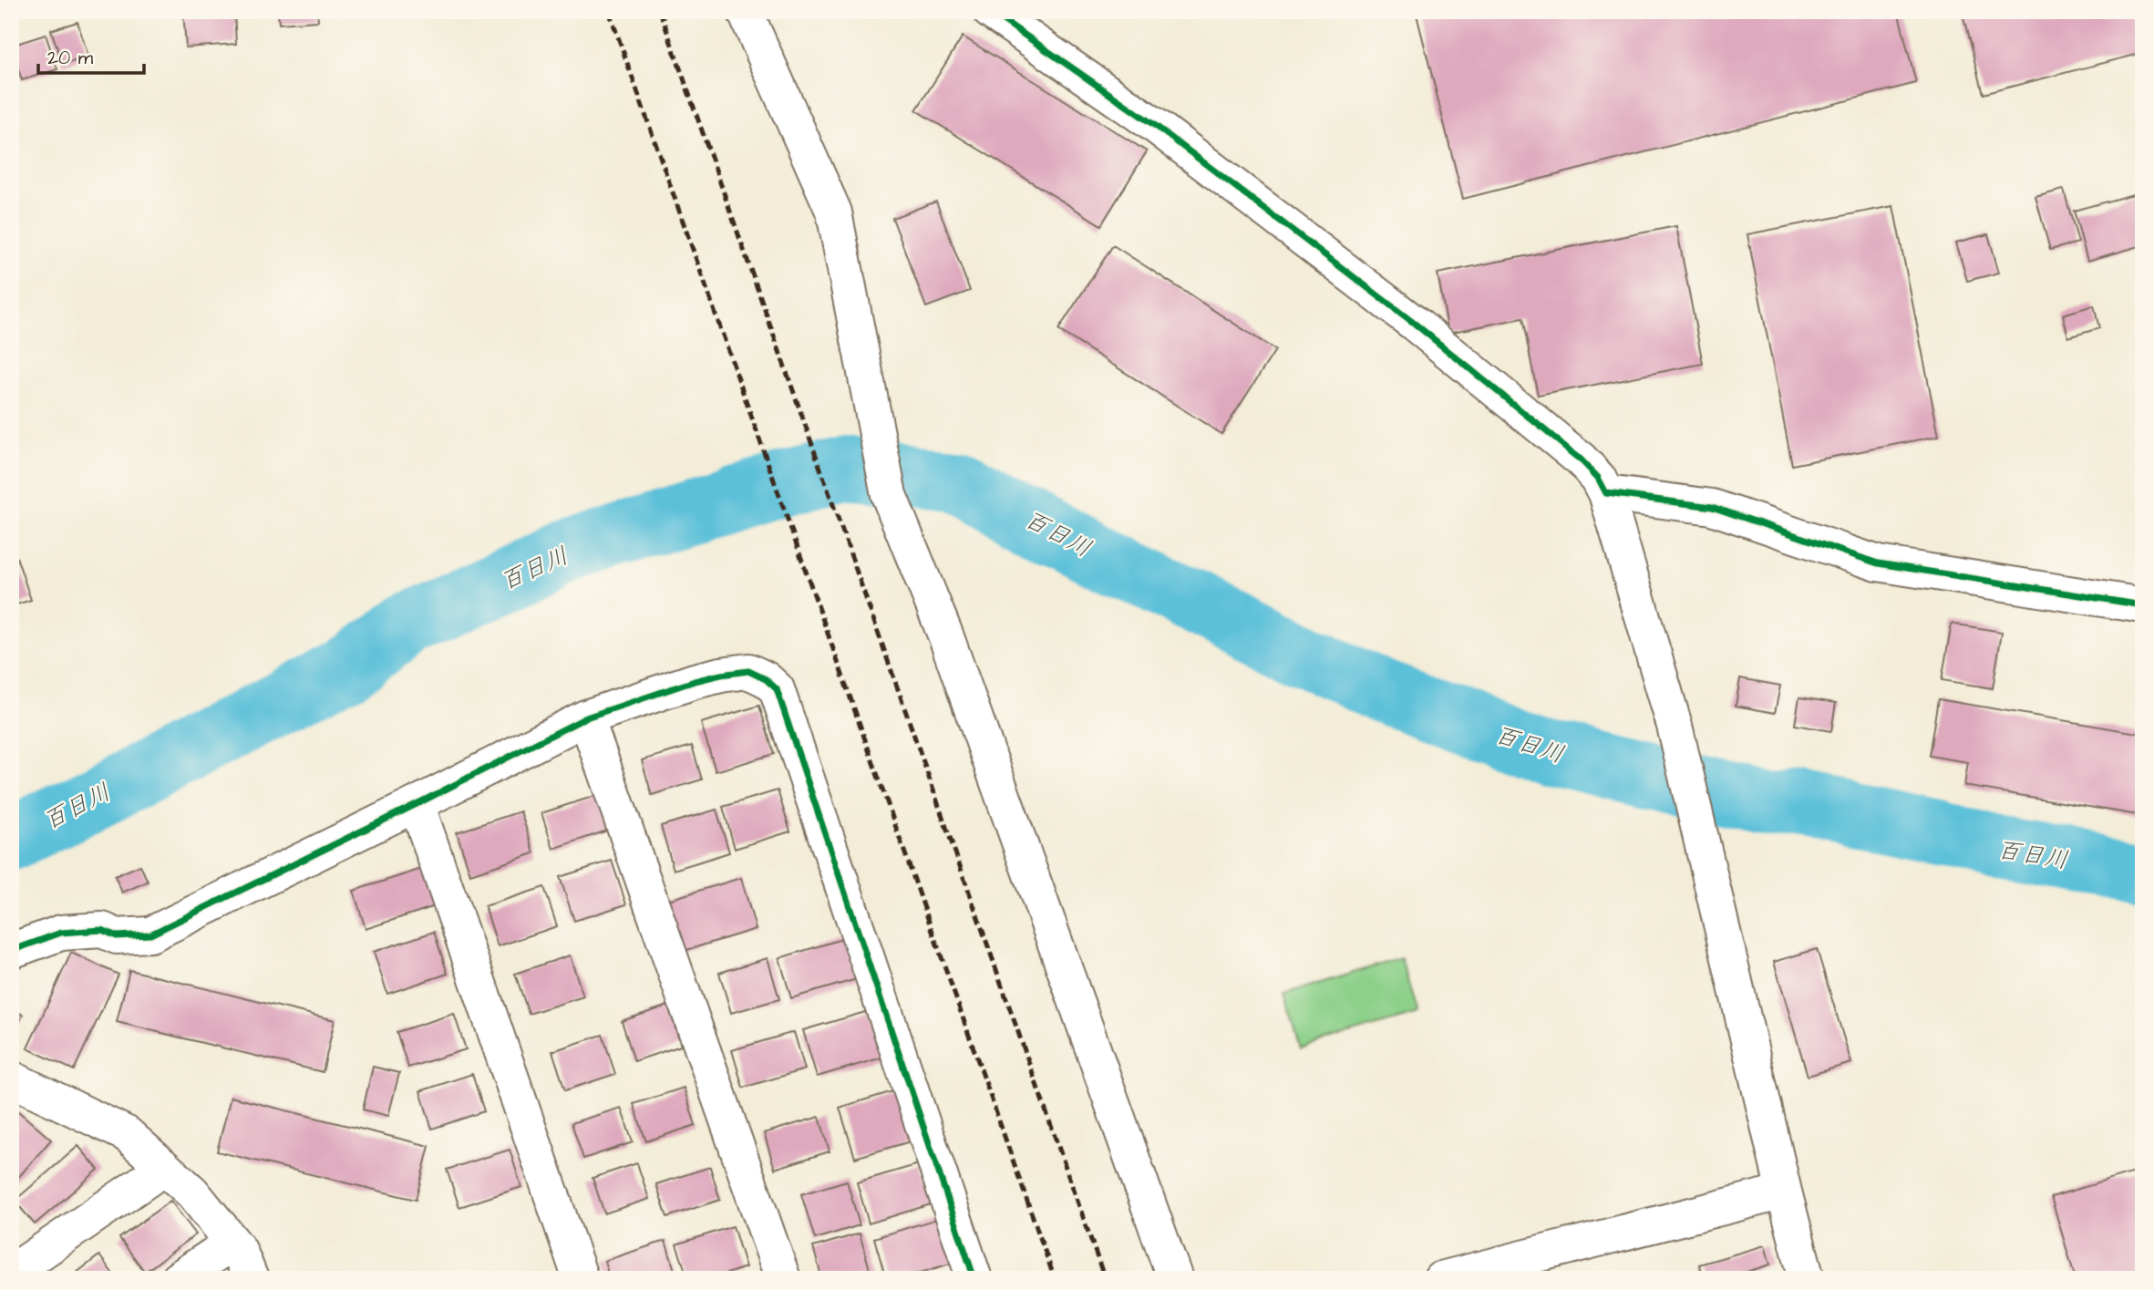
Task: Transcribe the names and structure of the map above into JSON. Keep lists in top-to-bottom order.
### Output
{
  "water": ["百日川"],
  "scale_bar": "20 m"
}
